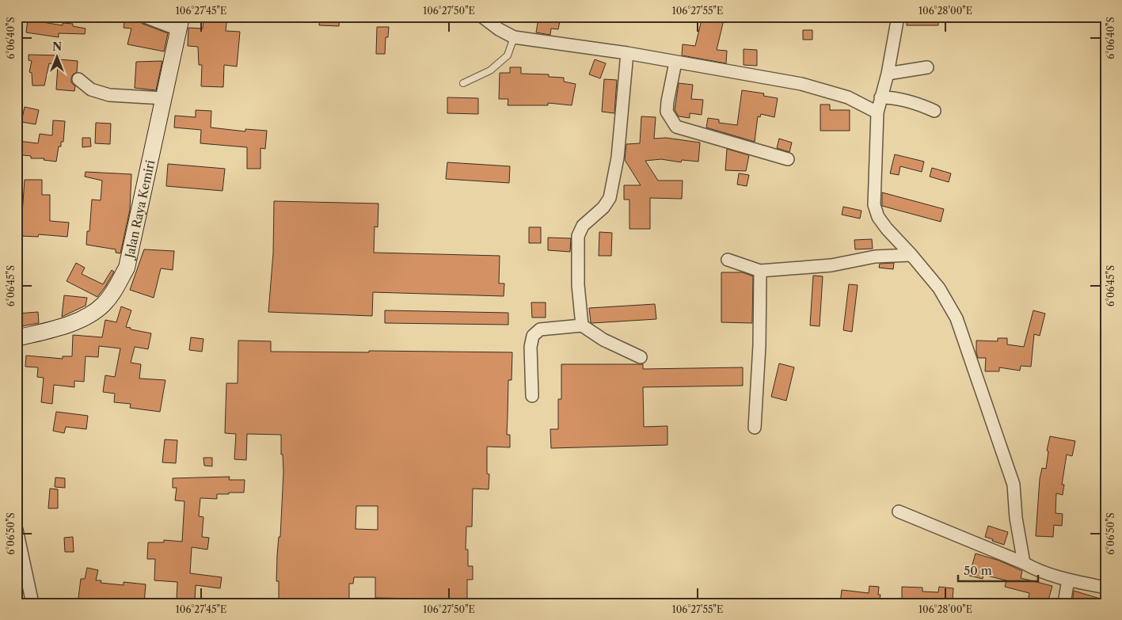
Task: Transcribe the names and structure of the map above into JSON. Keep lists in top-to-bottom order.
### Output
{
  "streets": {
    "street": ["Jalan Raya Kemiri"]
  },
  "scale_bar": "50 m",
  "north": "top",
  "coordinates": [
    "106°27'45\"E",
    "106°27'50\"E",
    "106°27'55\"E",
    "106°28'00\"E",
    "6°06'40\"S",
    "6°06'45\"S",
    "6°06'50\"S"
  ]
}
